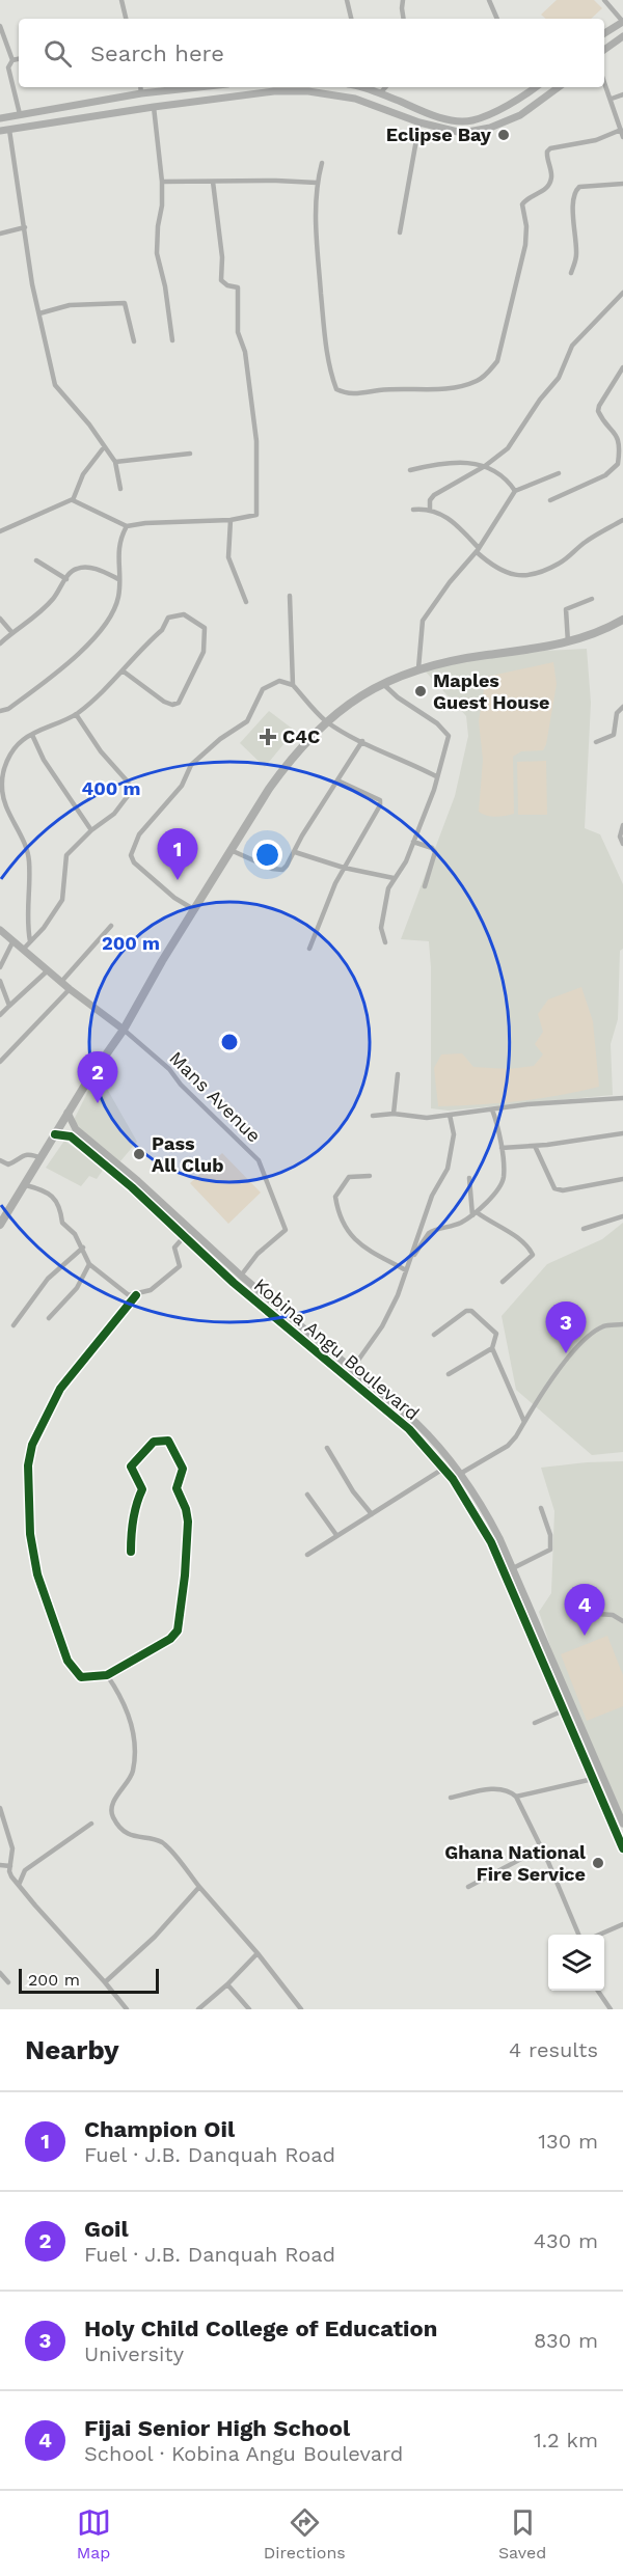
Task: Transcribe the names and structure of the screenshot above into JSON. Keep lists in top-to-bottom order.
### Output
{
  "streets": {
    "street": ["Mans Avenue", "Kobina Angu Boulevard"]
  },
  "crossings": [
    ["Mans Avenue", "Kobina Angu Boulevard"]
  ],
  "places": {
    "other": [
      "Eclipse Bay",
      "Maples Guest House",
      "Pass All Club",
      "Ghana National Fire Service"
    ],
    "health": ["C4C"]
  },
  "scale_bar": "200 m",
  "page": {
    "search": "Search here",
    "pins": [
      "1",
      "2",
      "3",
      "4"
    ],
    "scale": "200 m",
    "heading": ["Nearby", "4 results"],
    "list": [
      {
        "mark": "1",
        "name": "Champion Oil",
        "note": "Fuel · J.B. Danquah Road",
        "value": "130 m"
      },
      {
        "mark": "2",
        "name": "Goil",
        "note": "Fuel · J.B. Danquah Road",
        "value": "430 m"
      },
      {
        "mark": "3",
        "name": "Holy Child College of Education",
        "note": "University",
        "value": "830 m"
      },
      {
        "mark": "4",
        "name": "Fijai Senior High School",
        "note": "School · Kobina Angu Boulevard",
        "value": "1.2 km"
      }
    ],
    "nav": ["Map", "Directions", "Saved"]
  },
  "rings": ["400 m", "200 m"]
}
